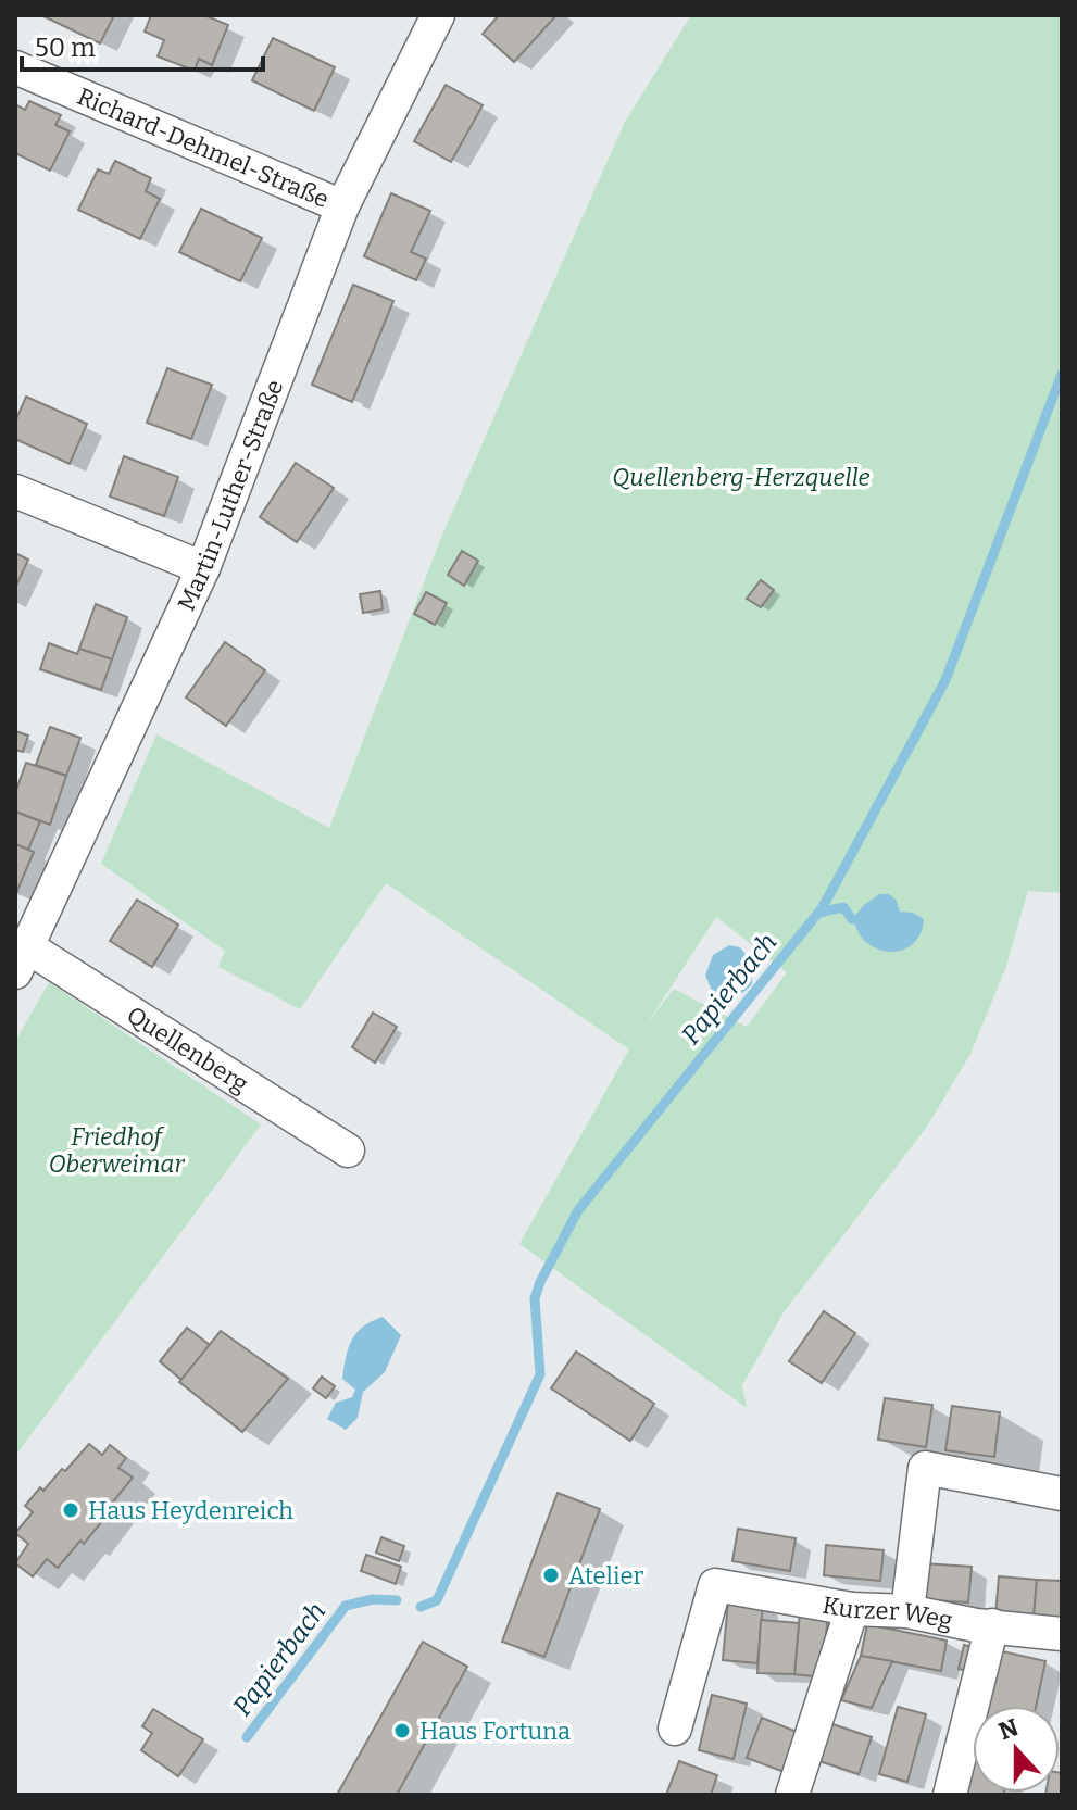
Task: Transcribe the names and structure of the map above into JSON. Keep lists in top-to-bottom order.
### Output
{
  "streets": {
    "street": [
      "Richard-Dehmel-Straße",
      "Martin-Luther-Straße",
      "Quellenberg",
      "Kurzer Weg"
    ]
  },
  "crossings": [
    ["Richard-Dehmel-Straße", "Martin-Luther-Straße"],
    ["Martin-Luther-Straße", "Quellenberg"]
  ],
  "water": ["Papierbach"],
  "parks": ["Quellenberg-Herzquelle", "Friedhof Oberweimar"],
  "places": ["Haus Heydenreich", "Atelier", "Haus Fortuna"],
  "scale_bar": "50 m",
  "north": "top"
}
